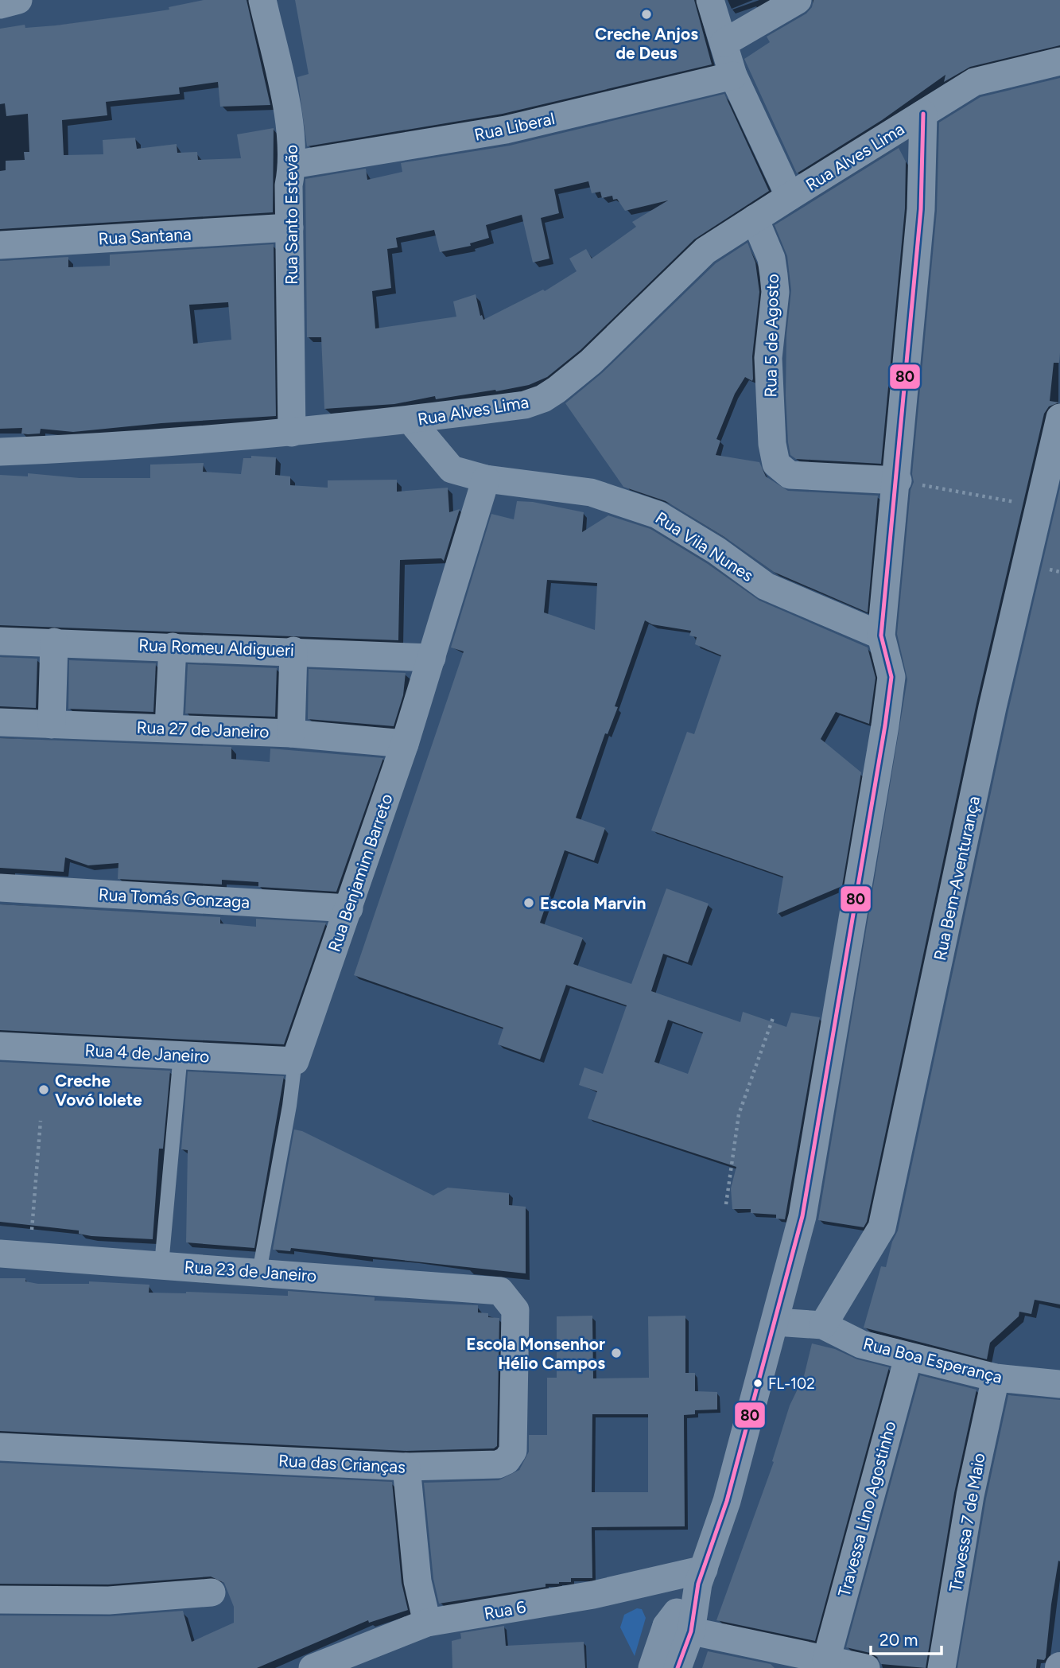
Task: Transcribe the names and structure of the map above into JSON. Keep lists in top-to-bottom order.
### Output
{
  "streets": {
    "street": [
      "Rua Liberal",
      "Rua Alves Lima",
      "Rua Santo Estevão",
      "Rua Santana",
      "Rua 5 de Agosto",
      "Rua Vila Nunes",
      "Rua Romeu Aldigueri",
      "Rua 27 de Janeiro",
      "Rua Benjamim Barreto",
      "Rua Bem-Aventurança",
      "Rua Tomás Gonzaga",
      "Rua 4 de Janeiro",
      "Rua 23 de Janeiro",
      "Rua Boa Esperança",
      "Rua das Crianças",
      "Travessa Lino Agostinho",
      "Travessa 7 de Maio",
      "Rua 6"
    ]
  },
  "crossings": [
    ["Rua Liberal", "Rua Santo Estevão"],
    ["Rua Alves Lima", "Rua Santo Estevão"],
    ["Rua Alves Lima", "Rua 5 de Agosto"],
    ["Rua Alves Lima", "Rua Vila Nunes"],
    ["Rua Santo Estevão", "Rua Santana"],
    ["Rua Vila Nunes", "Rua Benjamim Barreto"],
    ["Rua Romeu Aldigueri", "Rua Benjamim Barreto"],
    ["Rua 27 de Janeiro", "Rua Benjamim Barreto"],
    ["Rua Benjamim Barreto", "Rua Tomás Gonzaga"],
    ["Rua Benjamim Barreto", "Rua 4 de Janeiro"],
    ["Rua Benjamim Barreto", "Rua 23 de Janeiro"],
    ["Rua Bem-Aventurança", "Rua Boa Esperança"],
    ["Rua 23 de Janeiro", "Rua das Crianças"],
    ["Rua Boa Esperança", "Travessa Lino Agostinho"],
    ["Rua Boa Esperança", "Travessa 7 de Maio"]
  ],
  "places": [
    "Creche Anjos de Deus",
    "Escola Marvin",
    "Creche Vovó Iolete",
    "Escola Monsenhor Hélio Campos",
    "FL-102"
  ],
  "lines": ["transit line 80"],
  "scale_bar": "20 m"
}
